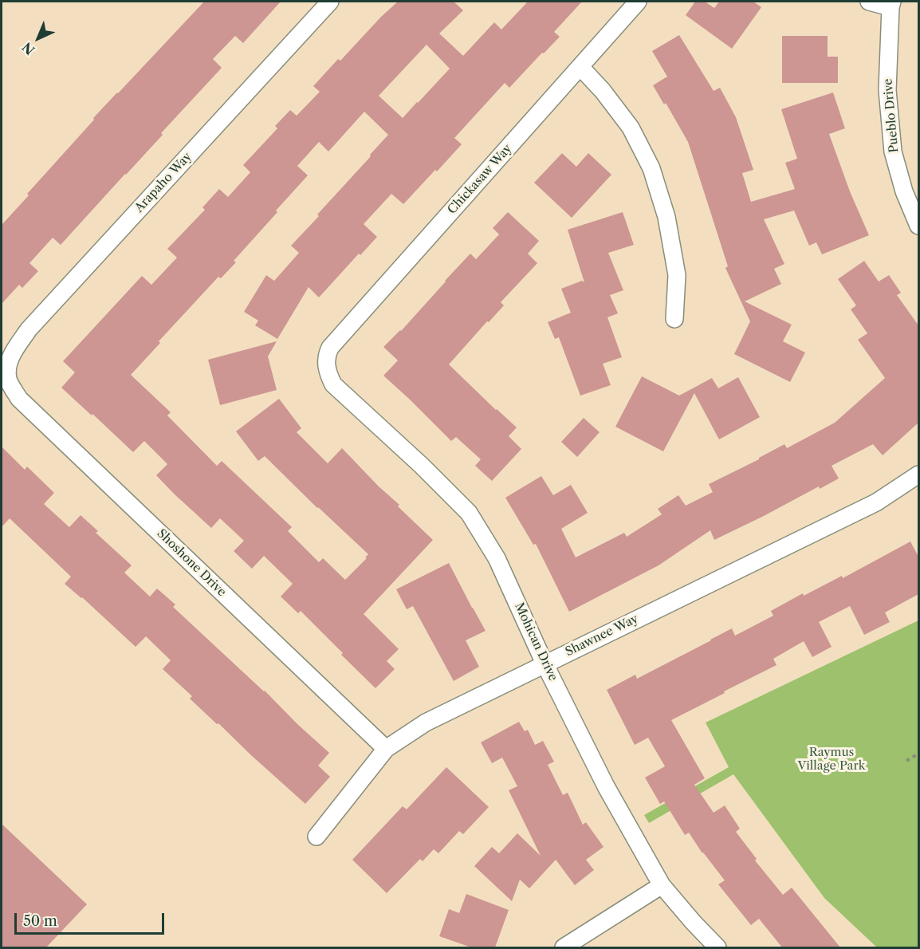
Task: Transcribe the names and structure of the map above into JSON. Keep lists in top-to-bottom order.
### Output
{
  "streets": {
    "street": [
      "Pueblo Drive",
      "Chickasaw Way",
      "Arapaho Way",
      "Shoshone Drive",
      "Shawnee Way",
      "Mohican Drive"
    ]
  },
  "crossings": [
    ["Chickasaw Way", "Mohican Drive"],
    ["Arapaho Way", "Shoshone Drive"],
    ["Shoshone Drive", "Shawnee Way"],
    ["Shawnee Way", "Mohican Drive"]
  ],
  "parks": ["Raymus Village Park"],
  "scale_bar": "50 m",
  "north": "bottom left"
}
